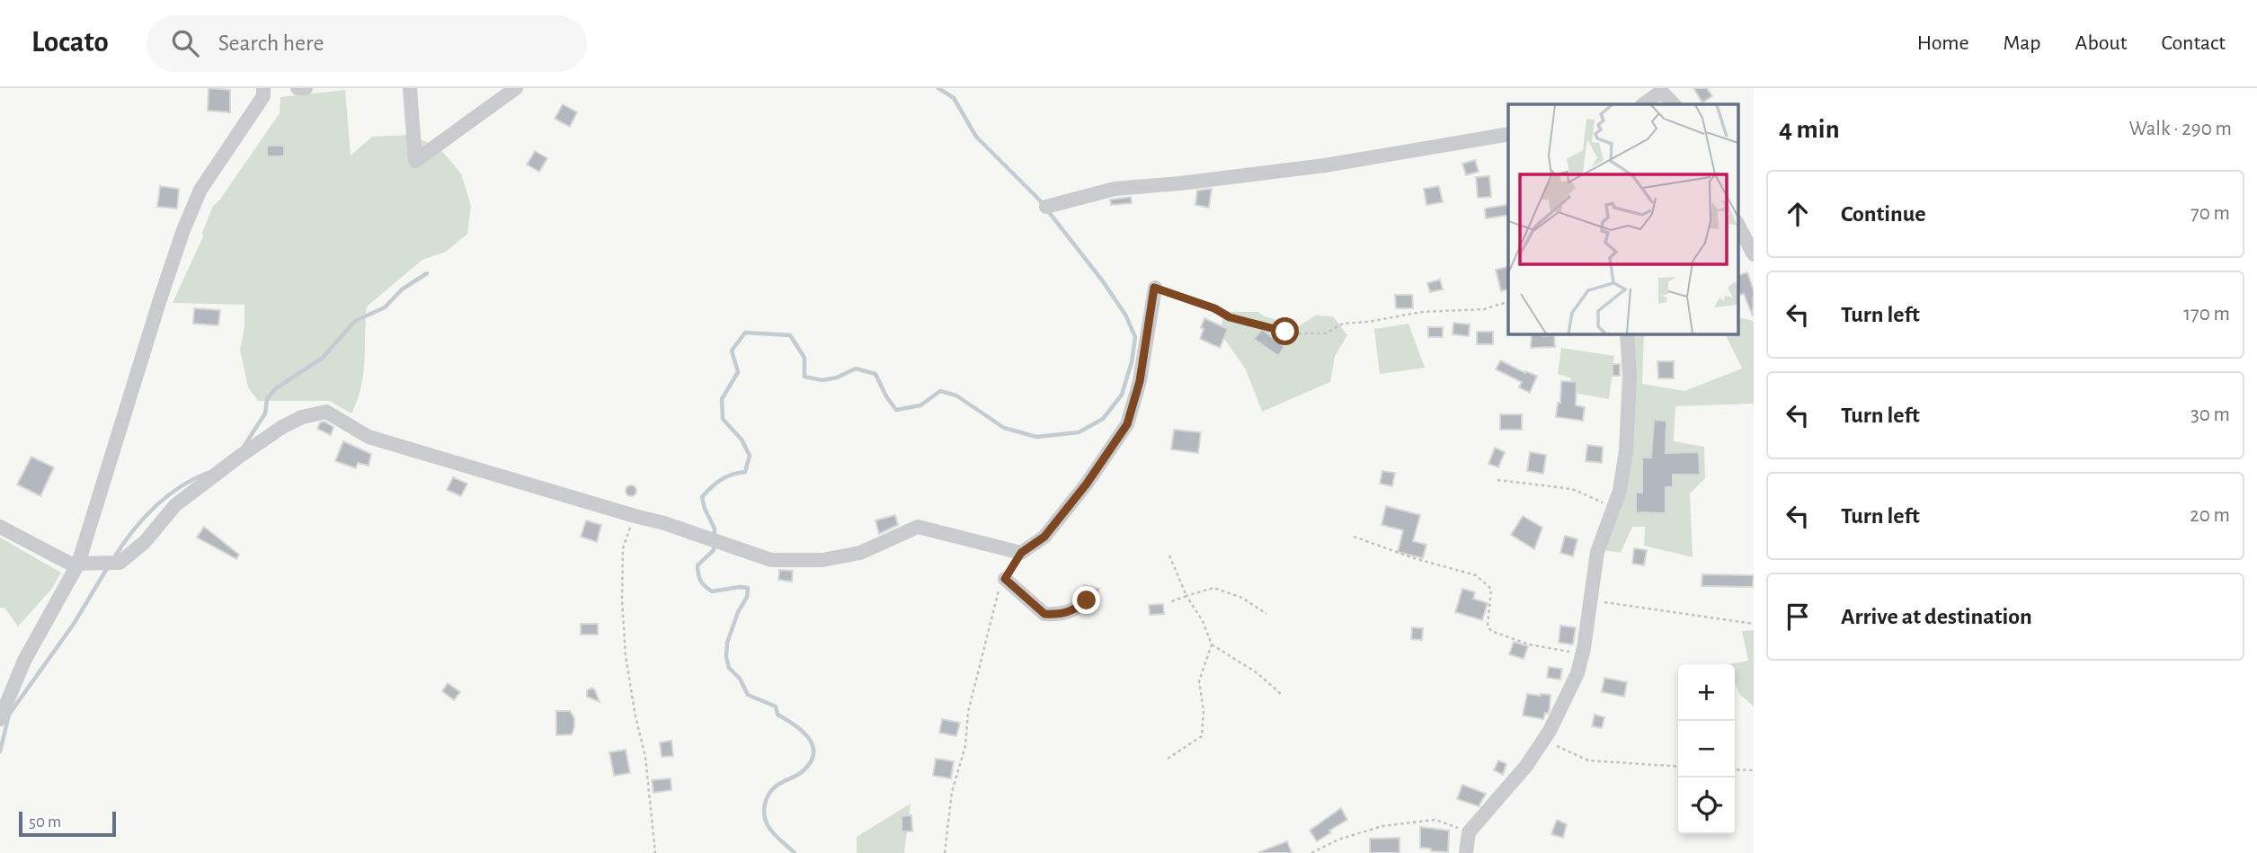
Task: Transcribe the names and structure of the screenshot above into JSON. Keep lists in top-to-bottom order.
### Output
{
  "scale_bar": "50 m",
  "page": {
    "header": "Locato",
    "search": "Search here",
    "nav": [
      "Home",
      "Map",
      "About",
      "Contact"
    ],
    "heading": ["4 min", "Walk · 290 m"],
    "list": [
      ["Continue", "70 m"],
      ["Turn left", "170 m"],
      ["Turn left", "30 m"],
      ["Turn left", "20 m"],
      "Arrive at destination"
    ],
    "map_buttons": ["+", "−"],
    "scale": "50 m"
  }
}
